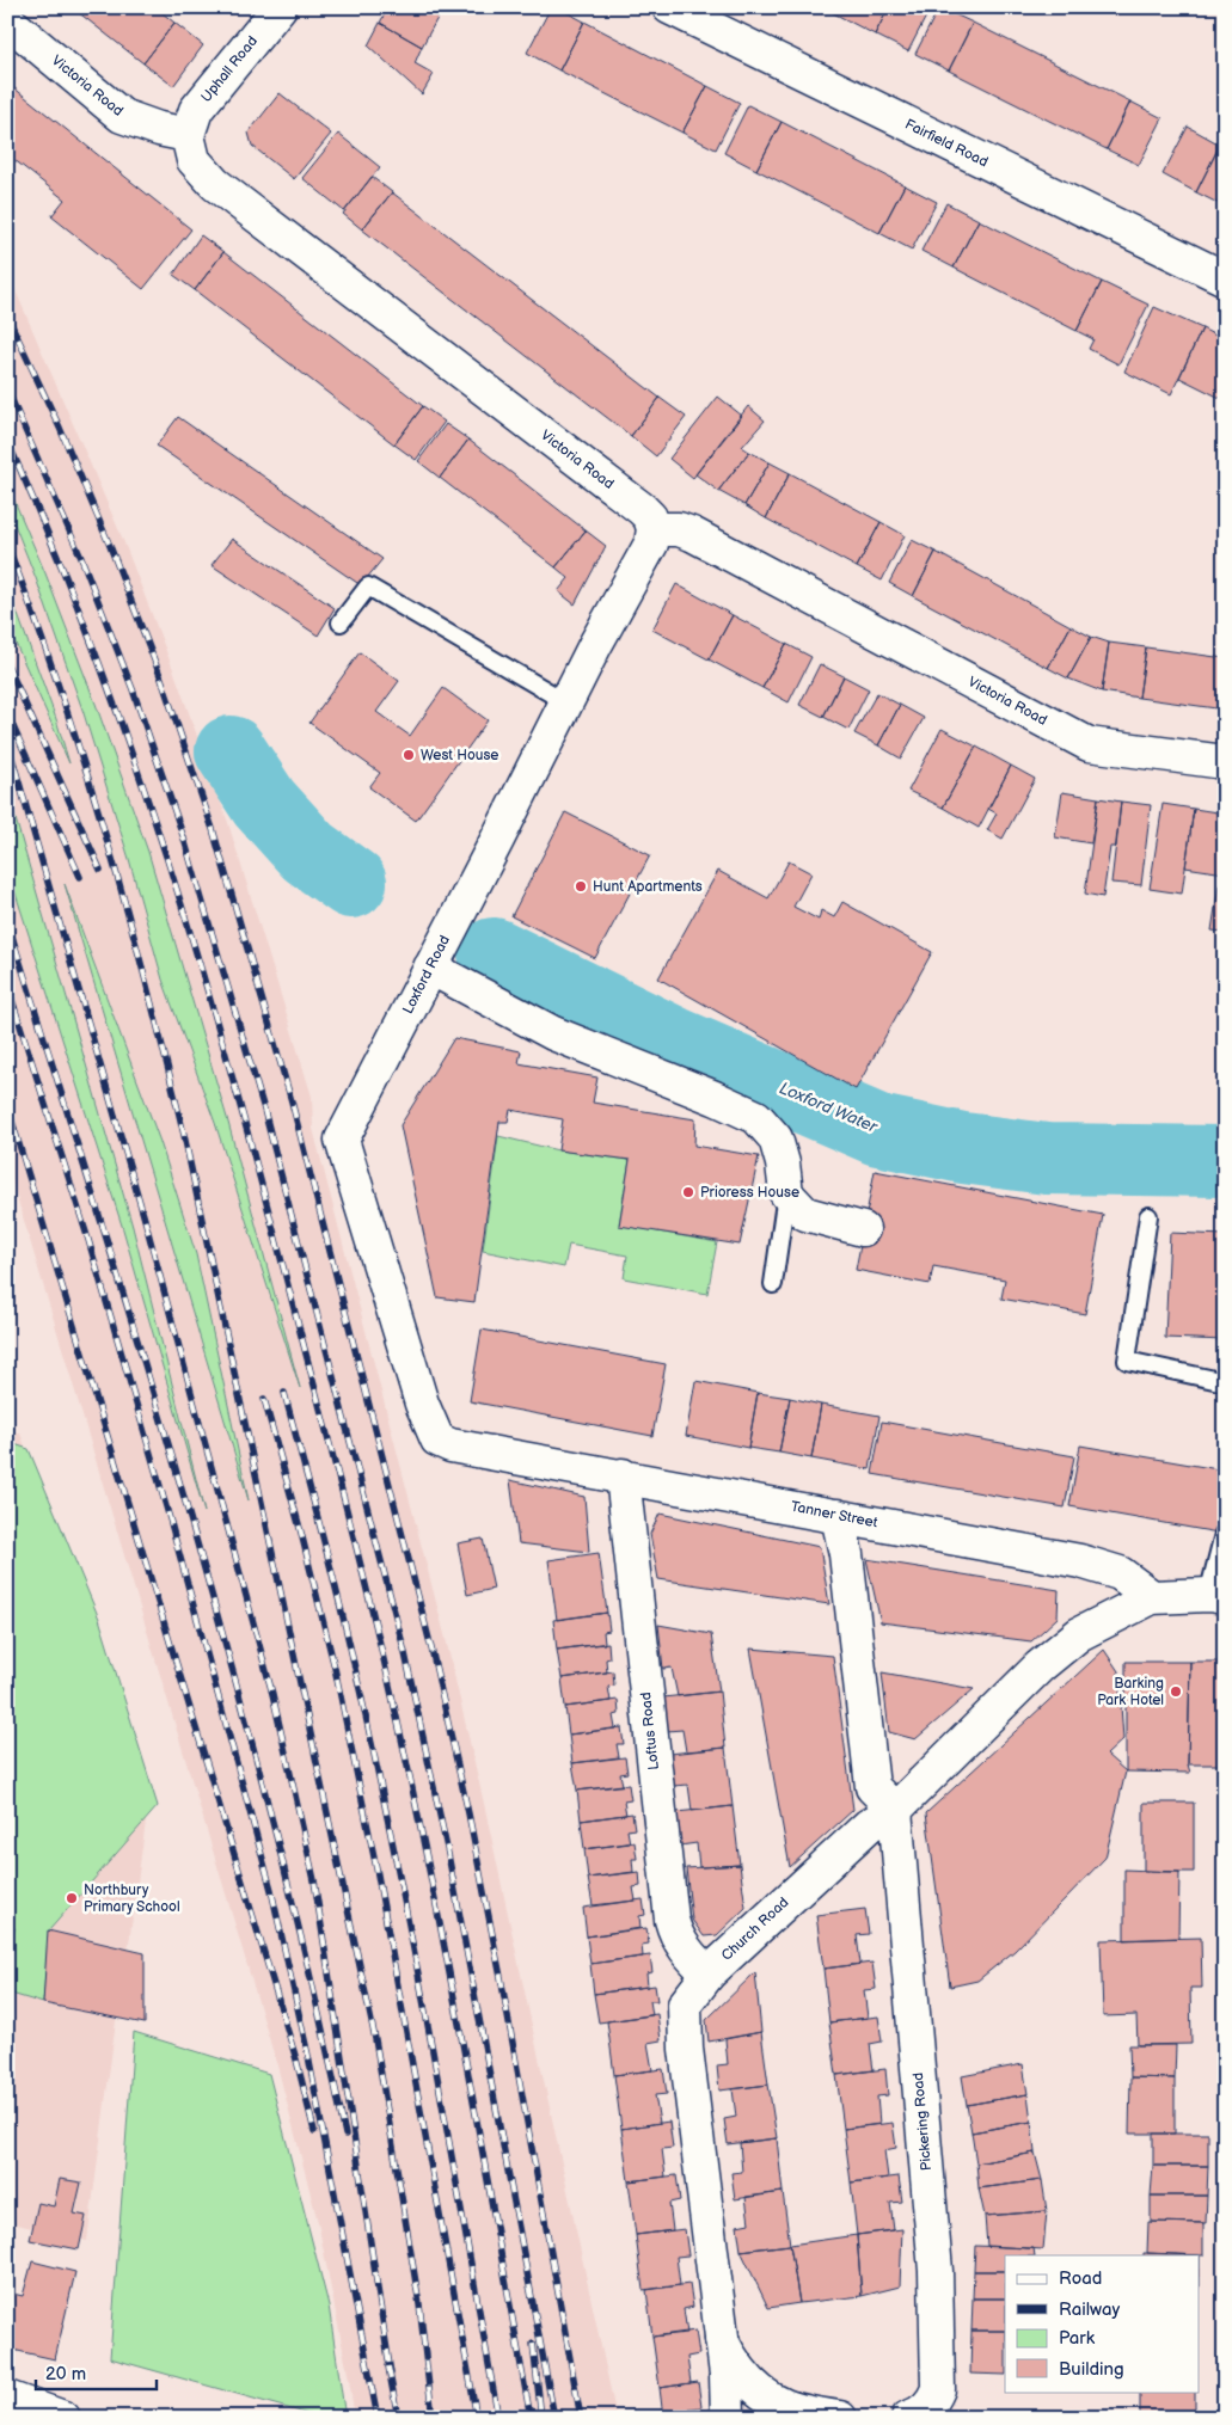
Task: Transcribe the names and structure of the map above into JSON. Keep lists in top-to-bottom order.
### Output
{
  "streets": {
    "street": [
      "Uphall Road",
      "Victoria Road",
      "Fairfield Road",
      "Loxford Road",
      "Tanner Street",
      "Loftus Road",
      "Church Road",
      "Pickering Road"
    ]
  },
  "crossings": [
    ["Uphall Road", "Victoria Road"],
    ["Victoria Road", "Loxford Road"],
    ["Loxford Road", "Tanner Street"],
    ["Tanner Street", "Loftus Road"],
    ["Tanner Street", "Church Road"],
    ["Loftus Road", "Church Road"],
    ["Church Road", "Pickering Road"]
  ],
  "water": ["Loxford Water"],
  "places": [
    "West House",
    "Hunt Apartments",
    "Prioress House",
    "Barking Park Hotel",
    "Northbury Primary School"
  ],
  "legend": [
    "Road",
    "Railway",
    "Park",
    "Building"
  ],
  "scale_bar": "20 m"
}
